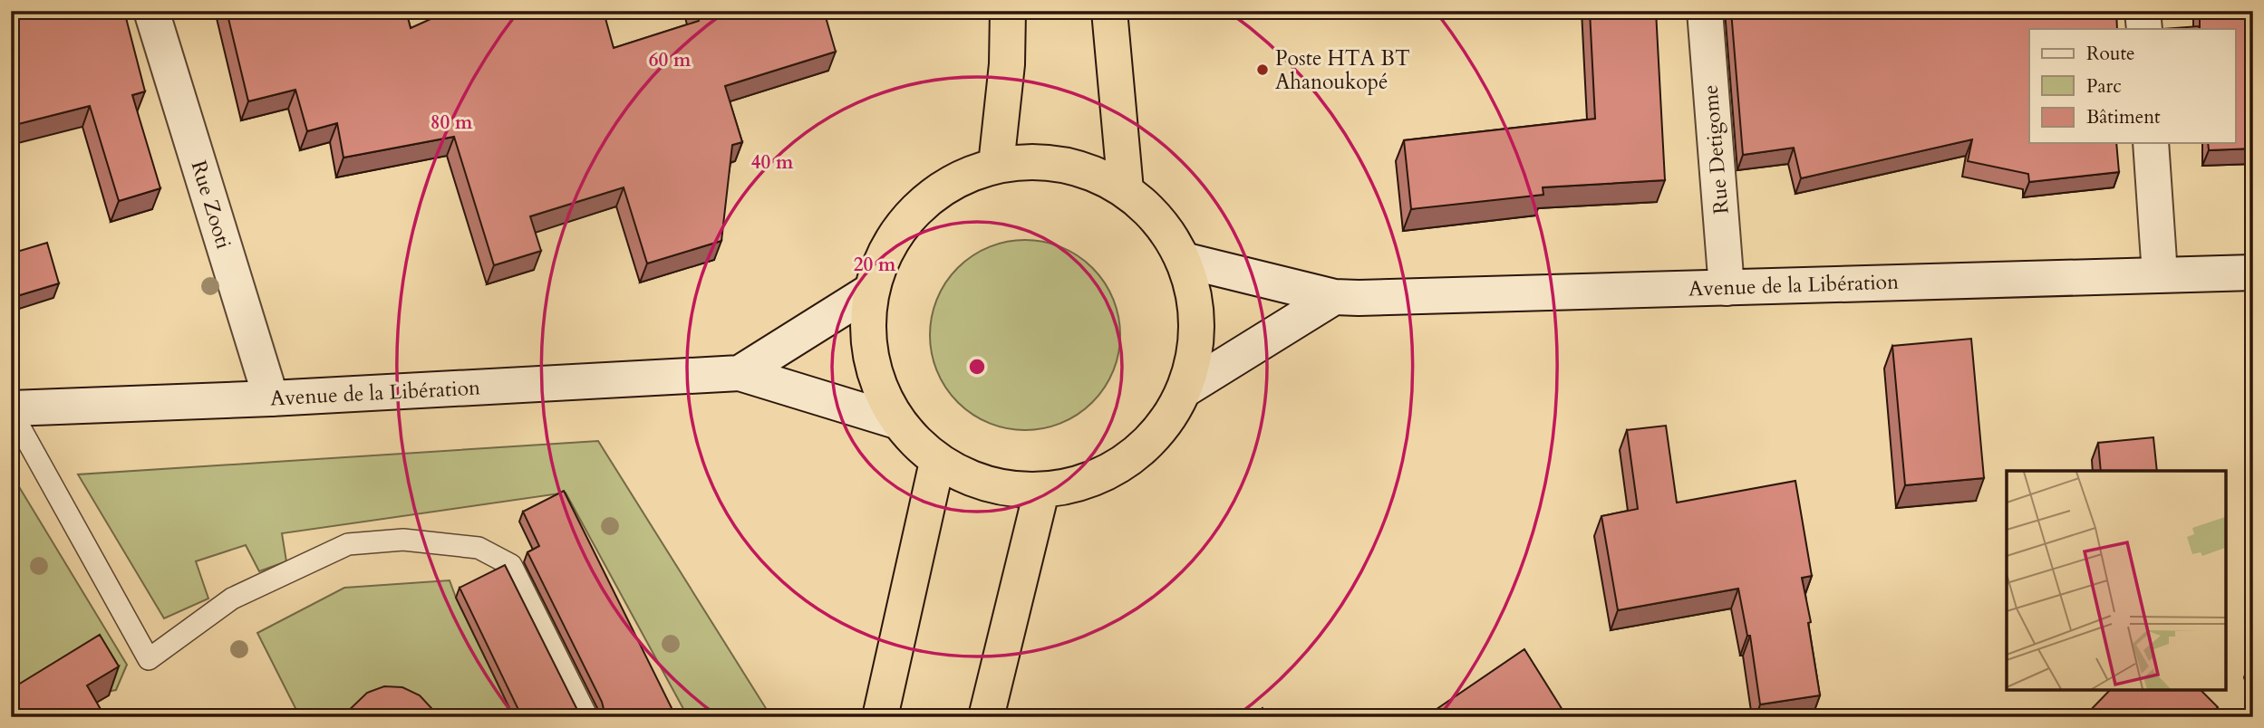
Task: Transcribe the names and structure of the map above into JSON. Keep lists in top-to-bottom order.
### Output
{
  "streets": {
    "main road": ["Rue Detigome", "Rue Zooti", "Avenue de la Libération"]
  },
  "crossings": [
    ["Rue Detigome", "Avenue de la Libération"],
    ["Rue Zooti", "Avenue de la Libération"]
  ],
  "places": ["Poste HTA BT Ahanoukopé"],
  "legend": ["Route", "Parc", "Bâtiment"],
  "rings": [
    "60 m",
    "80 m",
    "40 m",
    "20 m"
  ]
}
